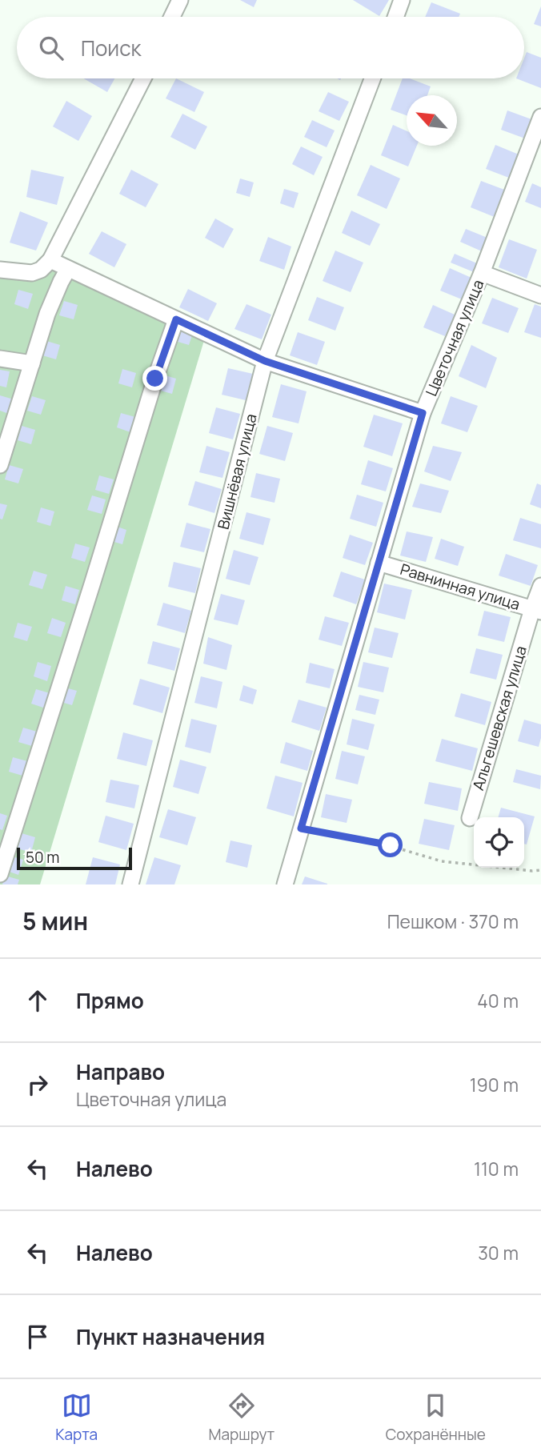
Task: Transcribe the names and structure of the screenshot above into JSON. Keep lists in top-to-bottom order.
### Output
{
  "streets": {
    "street": [
      "Цветочная улица",
      "Вишнёвая улица",
      "Равнинная улица",
      "Альгешевская улица"
    ]
  },
  "crossings": [
    ["Цветочная улица", "Равнинная улица"],
    ["Равнинная улица", "Альгешевская улица"]
  ],
  "scale_bar": "50 m",
  "north": "top left",
  "page": {
    "search": "Поиск",
    "scale": "50 m",
    "heading": ["5 мин", "Пешком · 370 m"],
    "list": [
      ["Прямо", "40 m"],
      ["Направо", "Цветочная улица", "190 m"],
      ["Налево", "110 m"],
      ["Налево", "30 m"],
      "Пункт назначения"
    ],
    "nav": ["Карта", "Маршрут", "Сохранённые"]
  }
}
